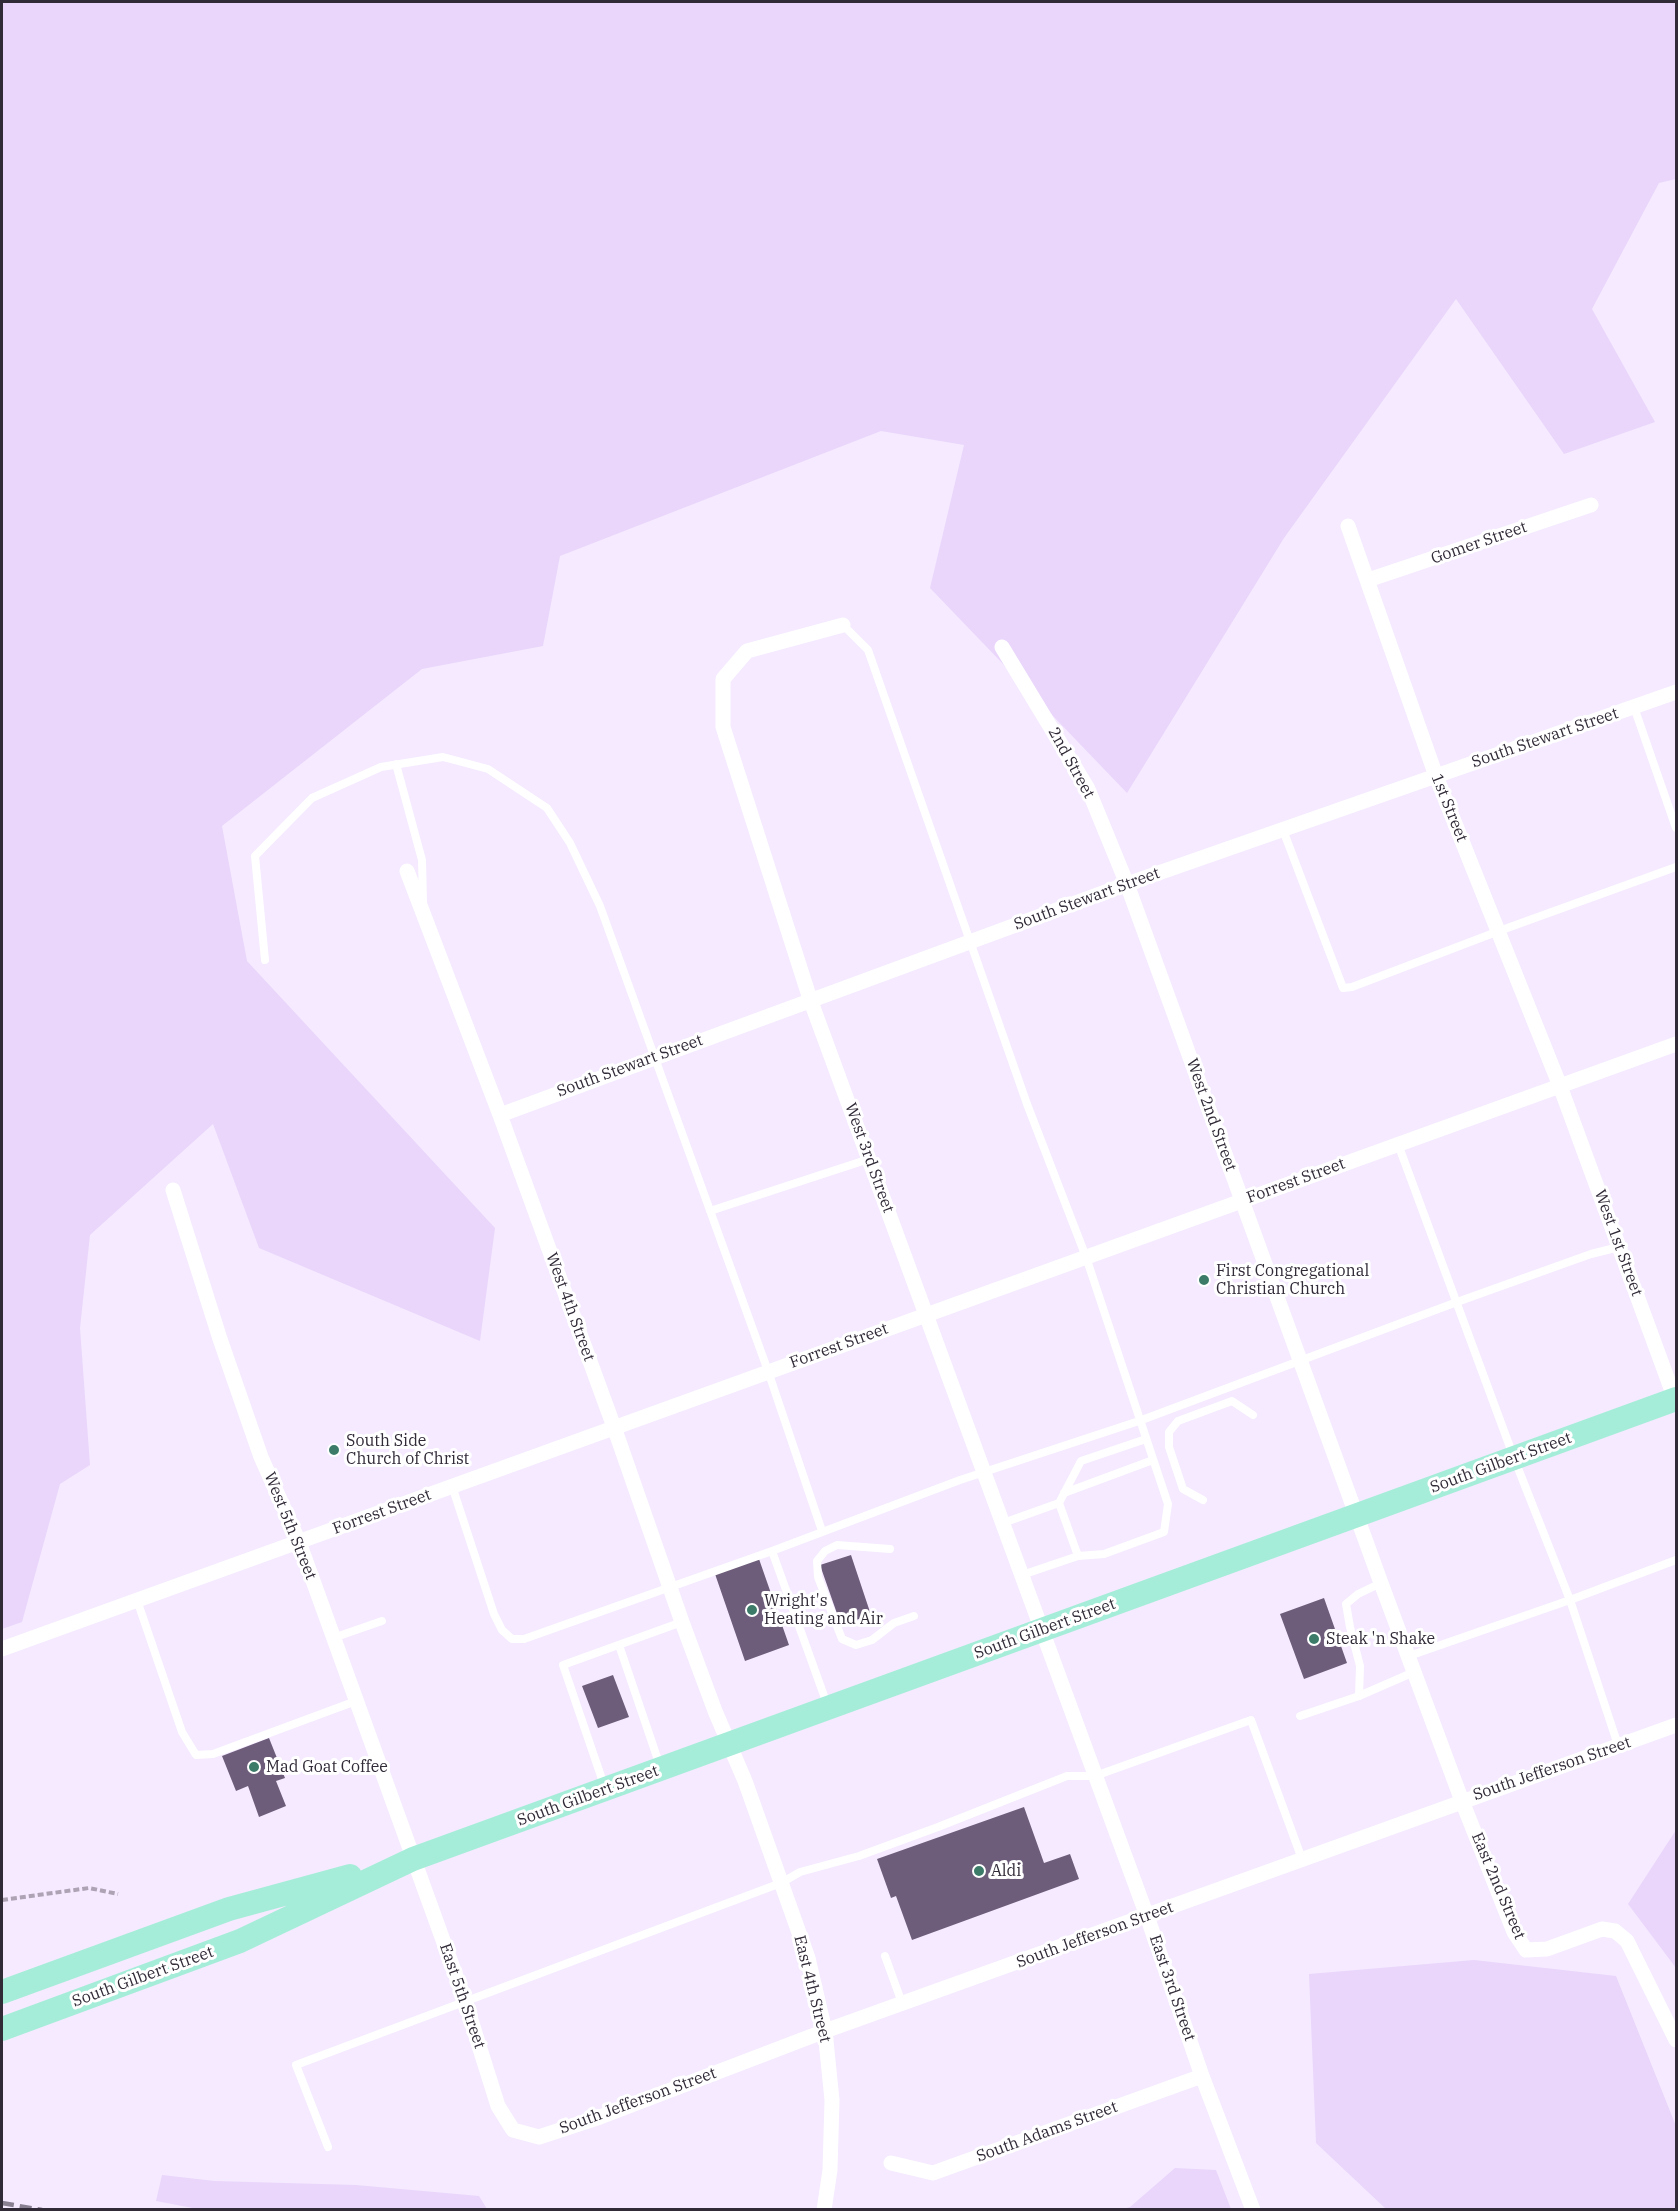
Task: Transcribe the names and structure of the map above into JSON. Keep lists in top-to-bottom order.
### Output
{
  "streets": {
    "main road": ["South Gilbert Street"],
    "street": [
      "Gomer Street",
      "South Stewart Street",
      "2nd Street",
      "1st Street",
      "West 2nd Street",
      "West 3rd Street",
      "Forrest Street",
      "West 1st Street",
      "West 4th Street",
      "West 5th Street",
      "South Jefferson Street",
      "East 2nd Street",
      "East 3rd Street",
      "East 4th Street",
      "East 5th Street",
      "South Adams Street"
    ]
  },
  "crossings": [
    ["Gomer Street", "1st Street"],
    ["South Stewart Street", "2nd Street"],
    ["South Stewart Street", "1st Street"],
    ["South Stewart Street", "West 2nd Street"],
    ["South Stewart Street", "West 3rd Street"],
    ["South Stewart Street", "West 4th Street"],
    ["2nd Street", "West 2nd Street"],
    ["1st Street", "Forrest Street"],
    ["1st Street", "West 1st Street"],
    ["West 2nd Street", "Forrest Street"],
    ["West 2nd Street", "South Gilbert Street"],
    ["West 2nd Street", "East 2nd Street"],
    ["West 3rd Street", "Forrest Street"],
    ["West 3rd Street", "South Gilbert Street"],
    ["West 3rd Street", "East 3rd Street"],
    ["Forrest Street", "West 1st Street"],
    ["Forrest Street", "West 4th Street"],
    ["Forrest Street", "West 5th Street"],
    ["West 1st Street", "South Gilbert Street"],
    ["West 4th Street", "South Gilbert Street"],
    ["West 4th Street", "East 4th Street"],
    ["South Gilbert Street", "West 5th Street"],
    ["South Gilbert Street", "East 2nd Street"],
    ["South Gilbert Street", "East 3rd Street"],
    ["South Gilbert Street", "East 4th Street"],
    ["South Gilbert Street", "East 5th Street"],
    ["West 5th Street", "East 5th Street"],
    ["South Jefferson Street", "East 2nd Street"],
    ["South Jefferson Street", "East 3rd Street"],
    ["South Jefferson Street", "East 4th Street"],
    ["South Jefferson Street", "East 5th Street"],
    ["East 3rd Street", "South Adams Street"]
  ],
  "places": [
    "First Congregational Christian Church",
    "South Side Church of Christ",
    "Wright's Heating and Air",
    "Steak 'n Shake",
    "Mad Goat Coffee",
    "Aldi"
  ]
}
